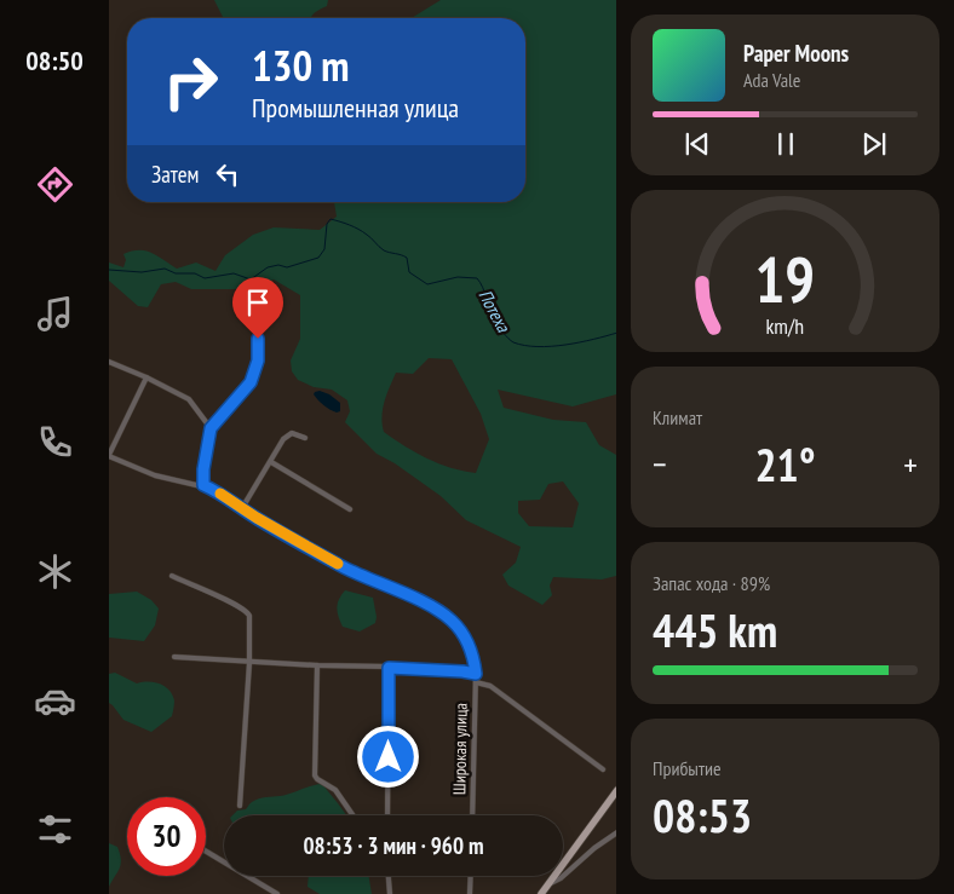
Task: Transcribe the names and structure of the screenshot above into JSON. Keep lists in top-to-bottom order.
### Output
{
  "streets": {
    "street": ["Широкая улица"]
  },
  "water": ["Потеха"],
  "page": {
    "tabs": "08:50",
    "turn": ["130 m", "Промышленная улица"],
    "song": ["Paper Moons", "Ada Vale"],
    "then": "Затем",
    "tile": [
      "Климат",
      ["Запас хода · 89%", "445 km"],
      ["Прибытие", "08:53"]
    ],
    "heat": ["−", "21°", "+"],
    "limit": "30",
    "trip": "08:53 · 3 мин · 960 m",
    "gauge": ["19", "km/h"]
  }
}
